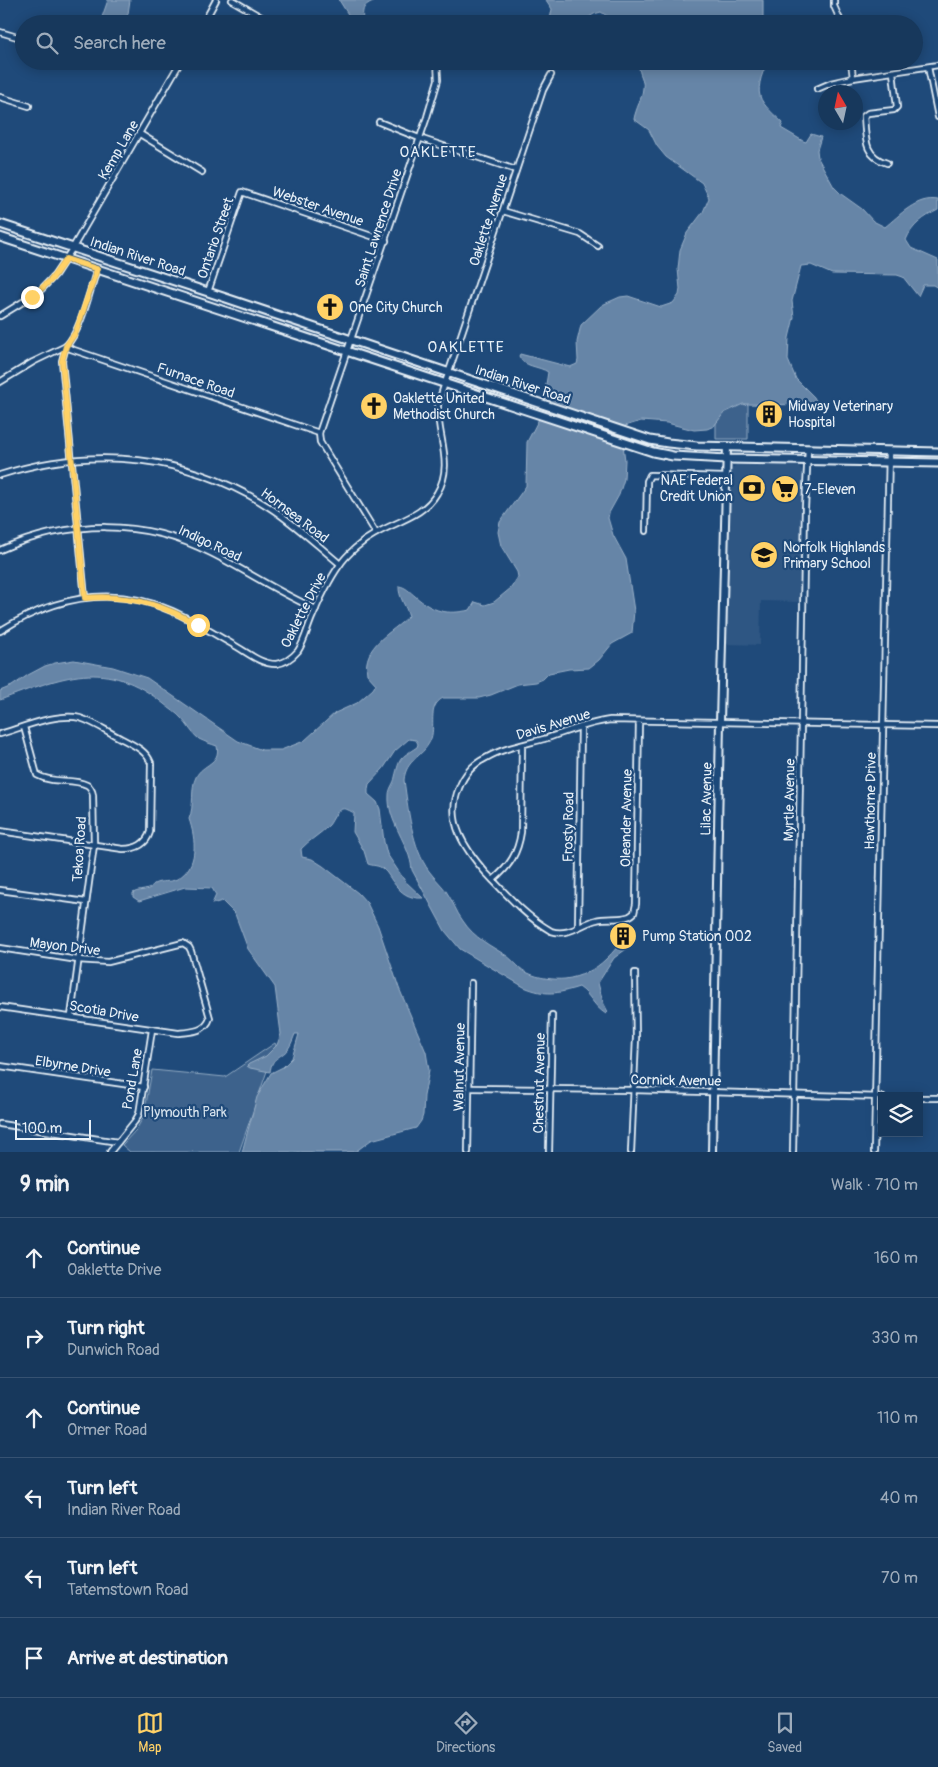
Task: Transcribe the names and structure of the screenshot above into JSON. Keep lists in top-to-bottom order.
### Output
{
  "streets": {
    "main road": ["Indian River Road"],
    "street": [
      "Kemp Lane",
      "Webster Avenue",
      "Oaklette Avenue",
      "Saint Lawrence Drive",
      "Ontario Street",
      "Furnace Road",
      "Hornsea Road",
      "Indigo Road",
      "Oaklette Drive",
      "Davis Avenue",
      "Lilac Avenue",
      "Myrtle Avenue",
      "Hawthorne Drive",
      "Oleander Avenue",
      "Frosty Road",
      "Tekoa Road",
      "Mayon Drive",
      "Scotia Drive",
      "Elbyrne Drive",
      "Walnut Avenue",
      "Pond Lane",
      "Cornick Avenue",
      "Chestnut Avenue"
    ]
  },
  "crossings": [
    ["Kemp Lane", "Indian River Road"],
    ["Webster Avenue", "Saint Lawrence Drive"],
    ["Webster Avenue", "Ontario Street"],
    ["Oaklette Avenue", "Indian River Road"],
    ["Oaklette Avenue", "Oaklette Drive"],
    ["Saint Lawrence Drive", "Indian River Road"],
    ["Saint Lawrence Drive", "Furnace Road"],
    ["Ontario Street", "Indian River Road"],
    ["Indian River Road", "Oaklette Drive"],
    ["Indian River Road", "Lilac Avenue"],
    ["Indian River Road", "Myrtle Avenue"],
    ["Indian River Road", "Hawthorne Drive"],
    ["Hornsea Road", "Oaklette Drive"],
    ["Indigo Road", "Oaklette Drive"],
    ["Davis Avenue", "Lilac Avenue"],
    ["Davis Avenue", "Myrtle Avenue"],
    ["Davis Avenue", "Hawthorne Drive"],
    ["Davis Avenue", "Oleander Avenue"],
    ["Davis Avenue", "Frosty Road"],
    ["Lilac Avenue", "Cornick Avenue"],
    ["Myrtle Avenue", "Cornick Avenue"],
    ["Hawthorne Drive", "Cornick Avenue"],
    ["Tekoa Road", "Mayon Drive"],
    ["Tekoa Road", "Scotia Drive"],
    ["Mayon Drive", "Scotia Drive"],
    ["Scotia Drive", "Pond Lane"],
    ["Elbyrne Drive", "Pond Lane"],
    ["Walnut Avenue", "Cornick Avenue"],
    ["Cornick Avenue", "Chestnut Avenue"]
  ],
  "districts": ["OAKLETTE", "OAKLETTE"],
  "parks": ["Plymouth Park"],
  "places": {
    "church": ["One City Church", "Oaklette United Methodist Church"],
    "building": ["Midway Veterinary Hospital", "Pump Station 002"],
    "bank": ["NAE Federal Credit Union"],
    "supermarket": ["7-Eleven"],
    "school or university": ["Norfolk Highlands Primary School"]
  },
  "scale_bar": "100 m",
  "north": "top",
  "page": {
    "search": "Search here",
    "scale": "100 m",
    "heading": ["9 min", "Walk · 710 m"],
    "list": [
      ["Continue", "Oaklette Drive", "160 m"],
      ["Turn right", "Dunwich Road", "330 m"],
      ["Continue", "Ormer Road", "110 m"],
      ["Turn left", "Indian River Road", "40 m"],
      ["Turn left", "Tatemstown Road", "70 m"],
      "Arrive at destination"
    ],
    "nav": ["Map", "Directions", "Saved"]
  }
}
